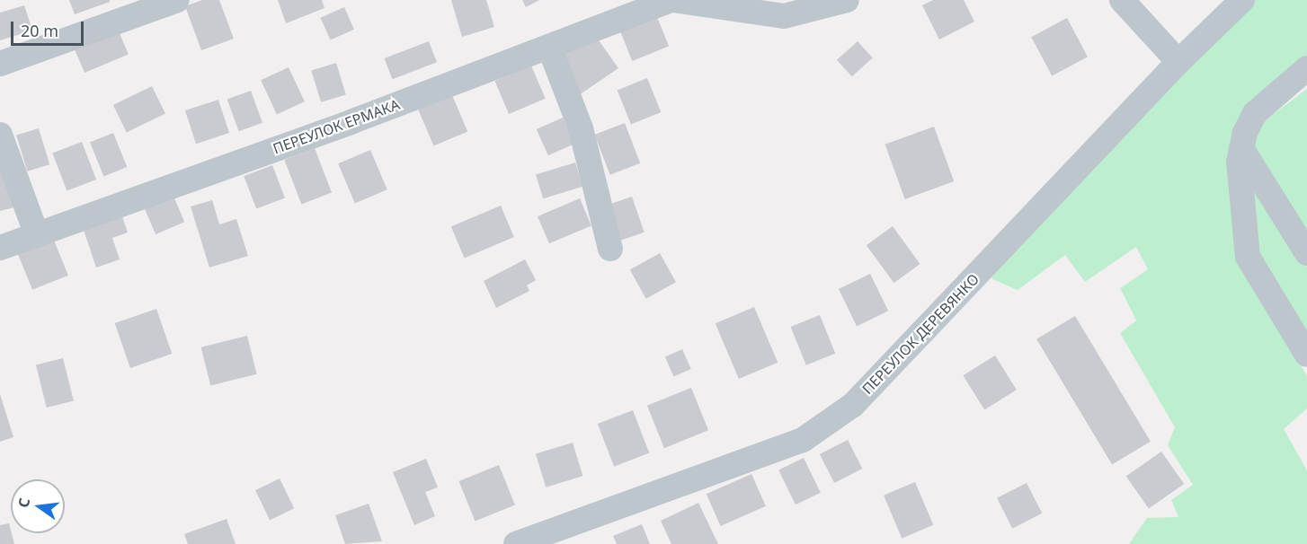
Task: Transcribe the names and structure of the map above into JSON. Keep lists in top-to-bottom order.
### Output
{
  "streets": {
    "street": ["ПЕРЕУЛОК ЕРМАКА", "ПЕРЕУЛОК ДЕРЕВЯНКО"]
  },
  "scale_bar": "20 m",
  "north": "left"
}
